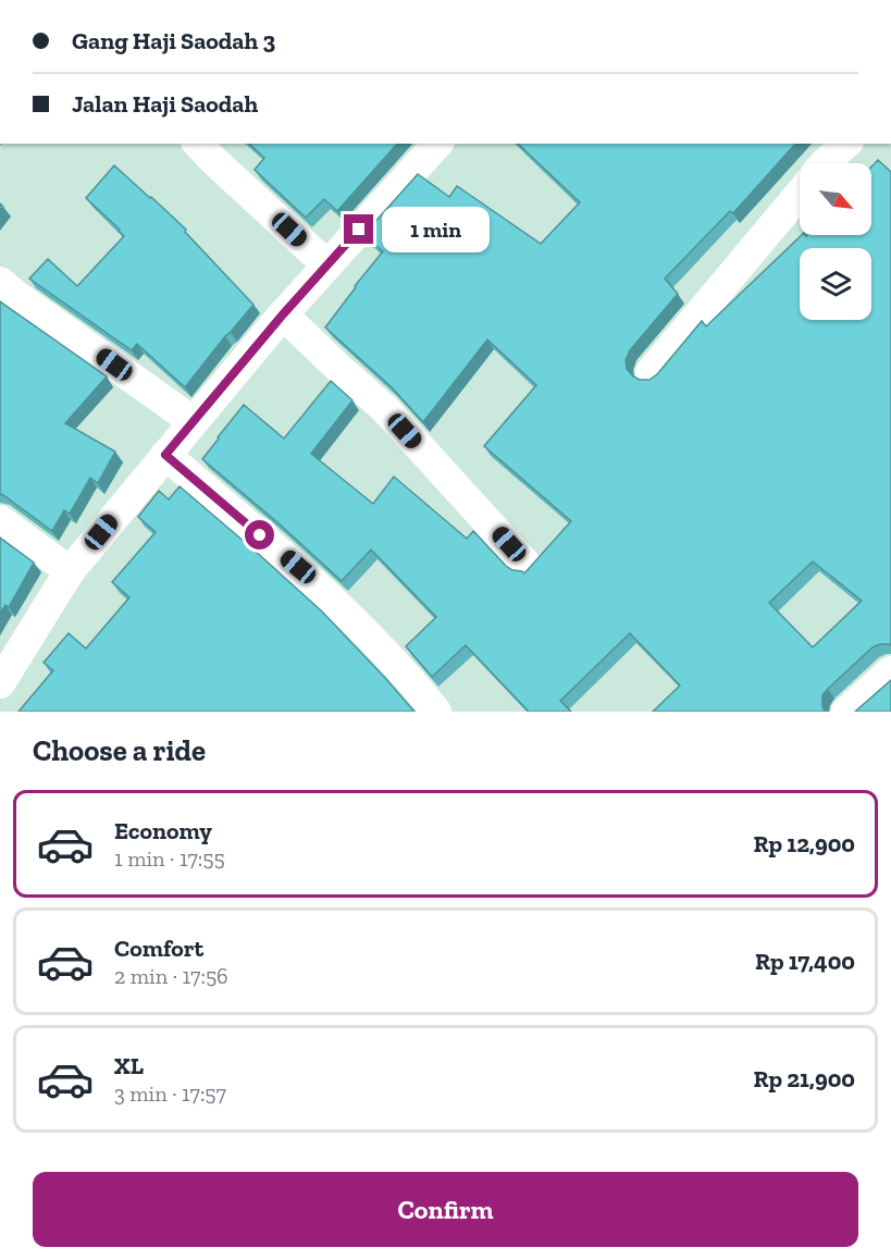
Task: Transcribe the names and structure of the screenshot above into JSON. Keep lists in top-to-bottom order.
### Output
{
  "north": "bottom right",
  "page": {
    "banner": ["Gang Haji Saodah 3", "Jalan Haji Saodah"],
    "bubble": "1 min",
    "heading": "Choose a ride",
    "list": [
      {
        "name": "Economy",
        "note": "1 min · 17:55",
        "value": "Rp 12,900"
      },
      {
        "name": "Comfort",
        "note": "2 min · 17:56",
        "value": "Rp 17,400"
      },
      {
        "name": "XL",
        "note": "3 min · 17:57",
        "value": "Rp 21,900"
      }
    ],
    "buttons": "Confirm"
  }
}
